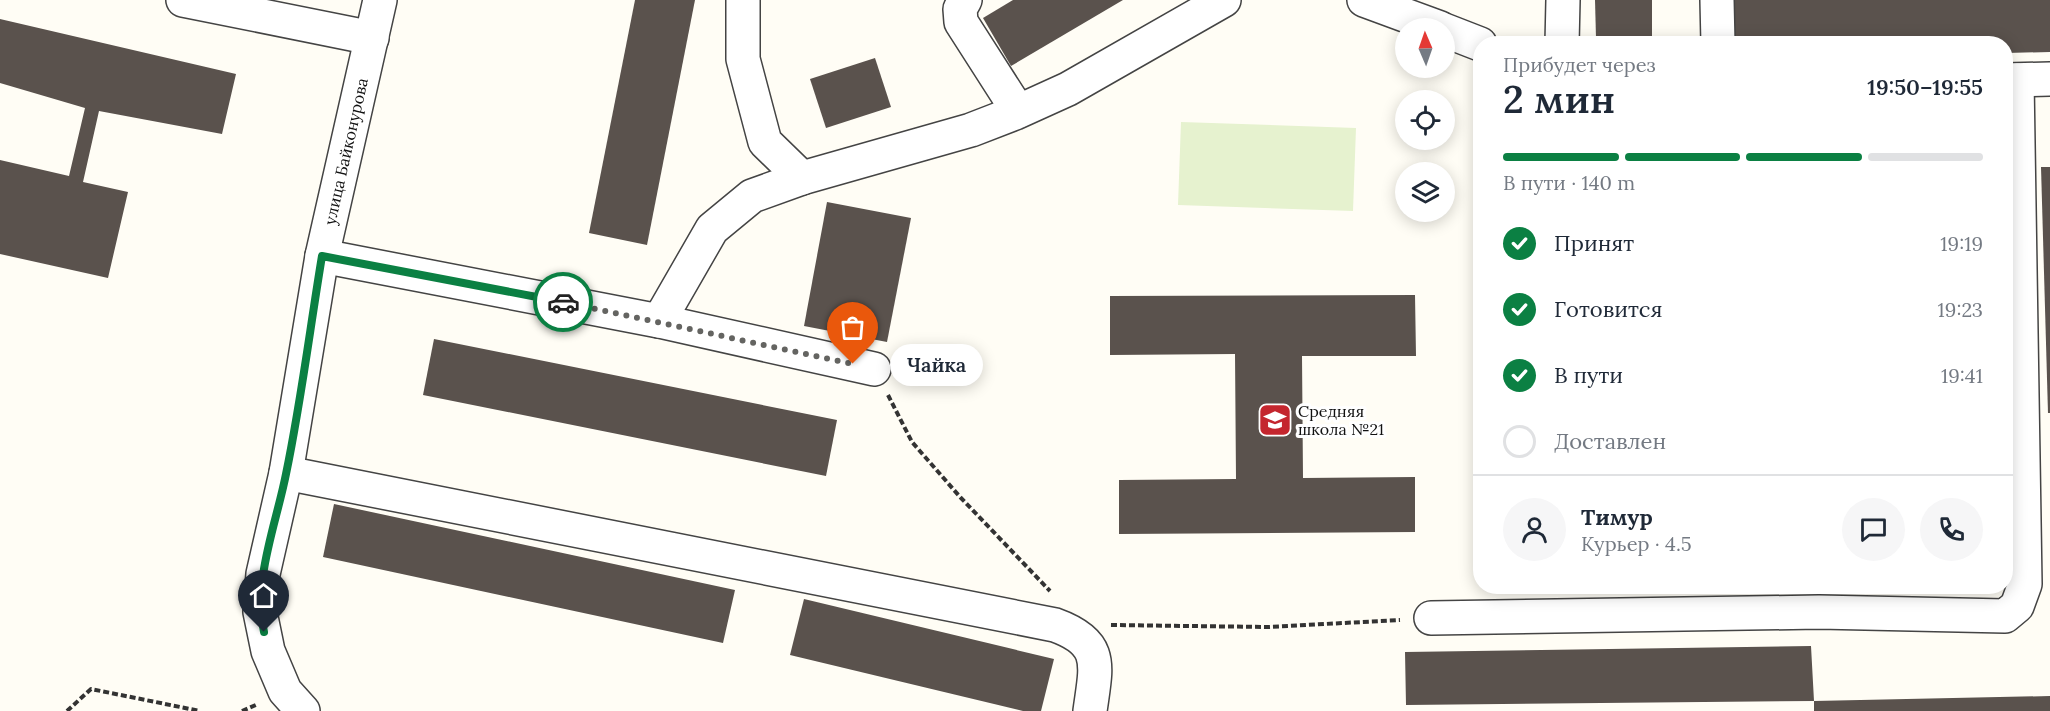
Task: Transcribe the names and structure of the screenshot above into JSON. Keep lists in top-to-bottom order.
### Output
{
  "streets": {
    "street": ["улица Байконурова"]
  },
  "places": {
    "other": ["Чайка"],
    "school or university": ["Средняя школа №21"]
  },
  "north": "top",
  "page": {
    "heading": ["2 мин", "Прибудет через", "19:50–19:55"],
    "panel": ["Тимур", "Курьер · 4.5"],
    "bar": "В пути · 140 m",
    "list": [
      ["Принят", "19:19"],
      ["Готовится", "19:23"],
      ["В пути", "19:41"],
      "Доставлен"
    ],
    "bubble": "Чайка"
  }
}
